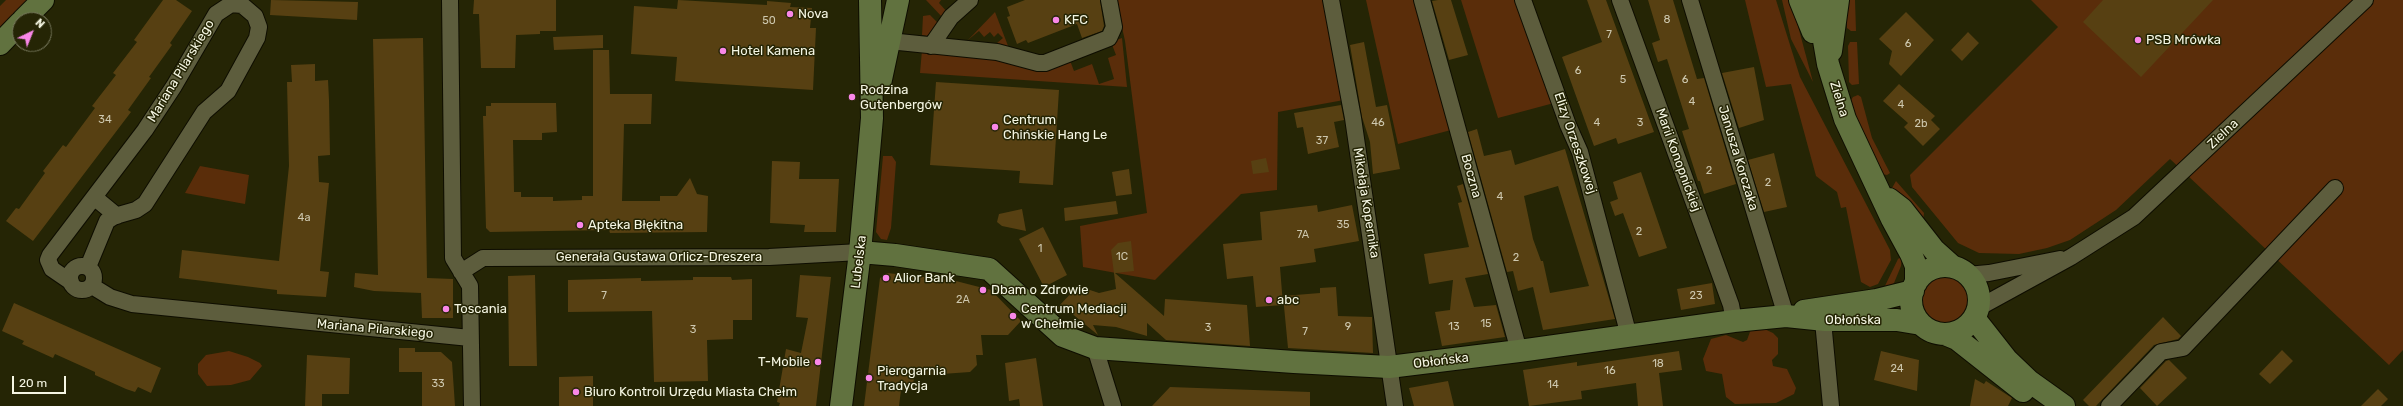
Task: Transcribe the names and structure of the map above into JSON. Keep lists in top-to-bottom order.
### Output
{
  "streets": {
    "street": [
      "Mariana Pilarskiego",
      "Zielna",
      "Elizy Orzeszkowej",
      "Janusza Korczaka",
      "Marii Konopnickiej",
      "Boczna",
      "Mikołaja Kopernika",
      "Generała Gustawa Orlicz-Dreszera",
      "Lubelska",
      "Obłońska"
    ]
  },
  "crossings": [
    ["Zielna", "Obłońska"],
    ["Elizy Orzeszkowej", "Obłońska"],
    ["Janusza Korczaka", "Obłońska"],
    ["Marii Konopnickiej", "Obłońska"],
    ["Boczna", "Obłońska"],
    ["Mikołaja Kopernika", "Obłońska"],
    ["Generała Gustawa Orlicz-Dreszera", "Lubelska"],
    ["Generała Gustawa Orlicz-Dreszera", "Obłońska"],
    ["Lubelska", "Obłońska"]
  ],
  "places": [
    "Nova",
    "KFC",
    "PSB Mrówka",
    "Hotel Kamena",
    "Rodzina Gutenbergów",
    "Centrum Chińskie Hang Le",
    "Apteka Błękitna",
    "Alior Bank",
    "Dbam o Zdrowie",
    "abc",
    "Toscania",
    "Centrum Mediacji w Chełmie",
    "T-Mobile",
    "Pierogarnia Tradycja",
    "Biuro Kontroli Urzędu Miasta Chełm"
  ],
  "house_numbers": [
    "8",
    "50",
    "7",
    "6",
    "6",
    "5",
    "6",
    "4",
    "4",
    "34",
    "46",
    "4",
    "3",
    "2b",
    "37",
    "2",
    "2",
    "4",
    "4a",
    "35",
    "2",
    "7A",
    "1",
    "1C",
    "2",
    "7",
    "23",
    "2A",
    "15",
    "9",
    "13",
    "3",
    "3",
    "7",
    "18",
    "24",
    "16",
    "33",
    "14"
  ],
  "scale_bar": "20 m",
  "north": "top right"
}
